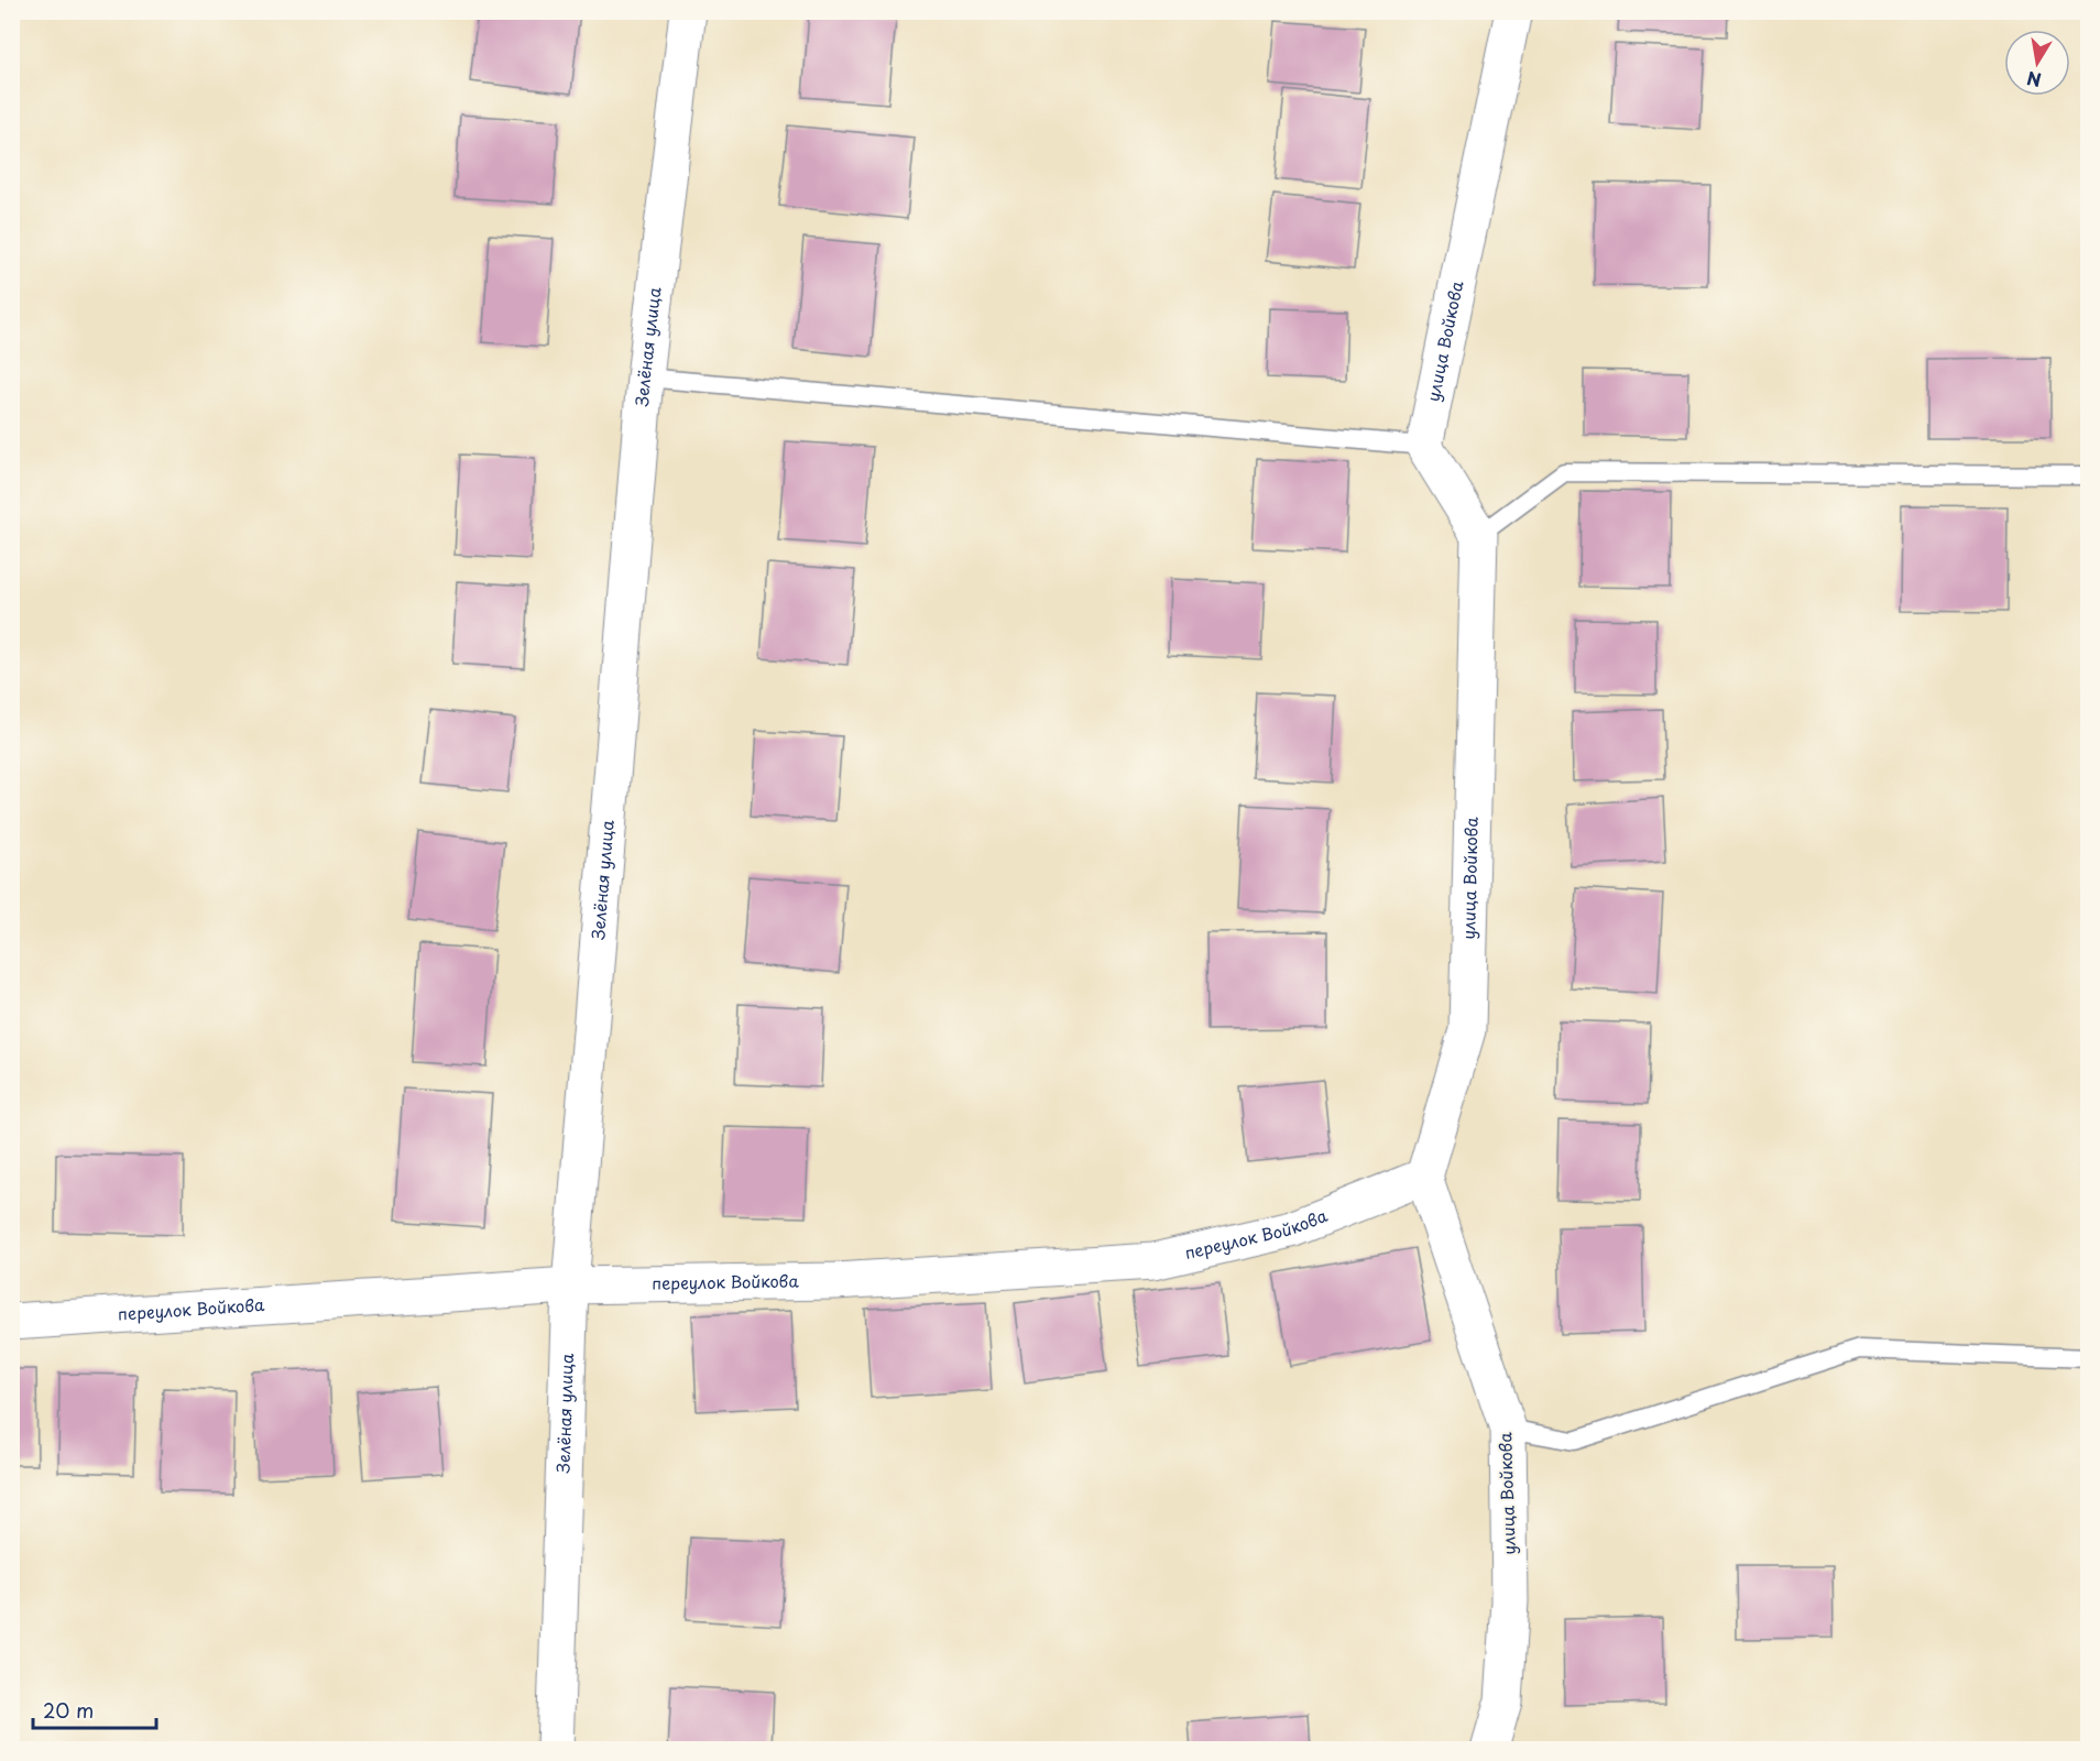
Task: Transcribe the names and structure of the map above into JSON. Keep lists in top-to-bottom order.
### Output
{
  "streets": {
    "street": ["улица Войкова", "Зелёная улица", "переулок Войкова"]
  },
  "crossings": [
    ["улица Войкова", "переулок Войкова"],
    ["Зелёная улица", "переулок Войкова"]
  ],
  "scale_bar": "20 m",
  "north": "bottom"
}
